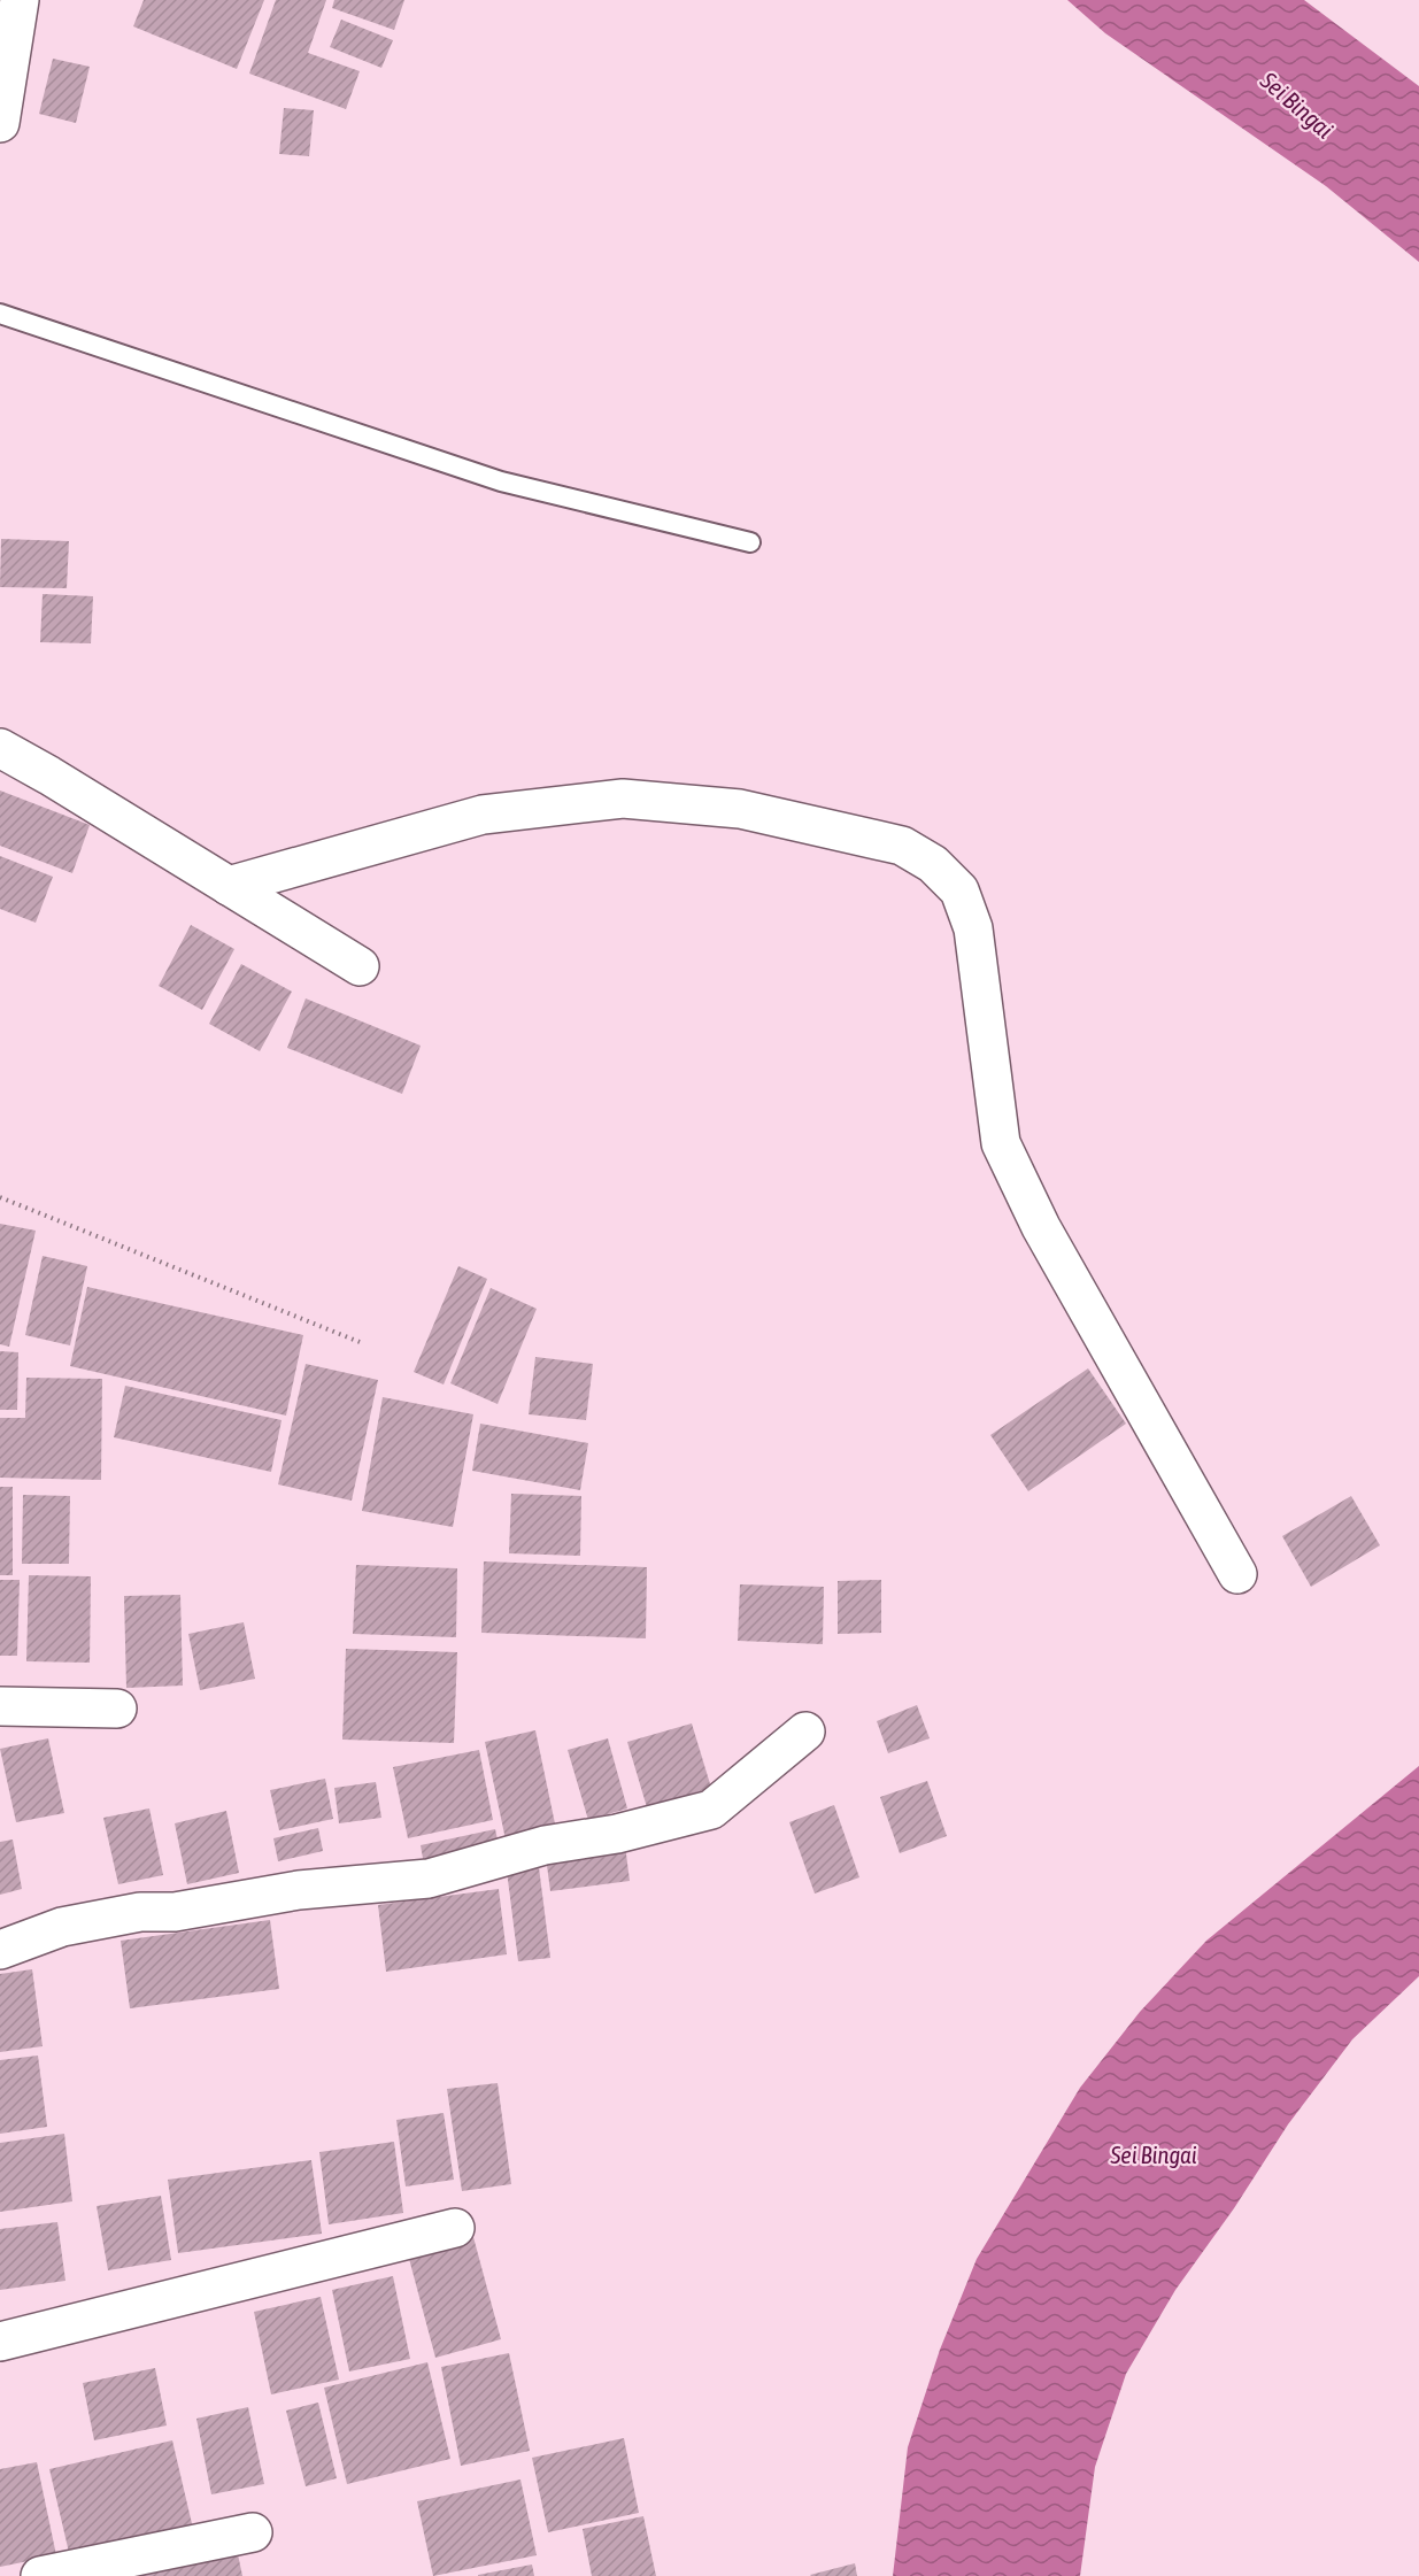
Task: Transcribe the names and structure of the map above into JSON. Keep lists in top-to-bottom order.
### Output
{
  "water": ["Sei Bingai"]
}
